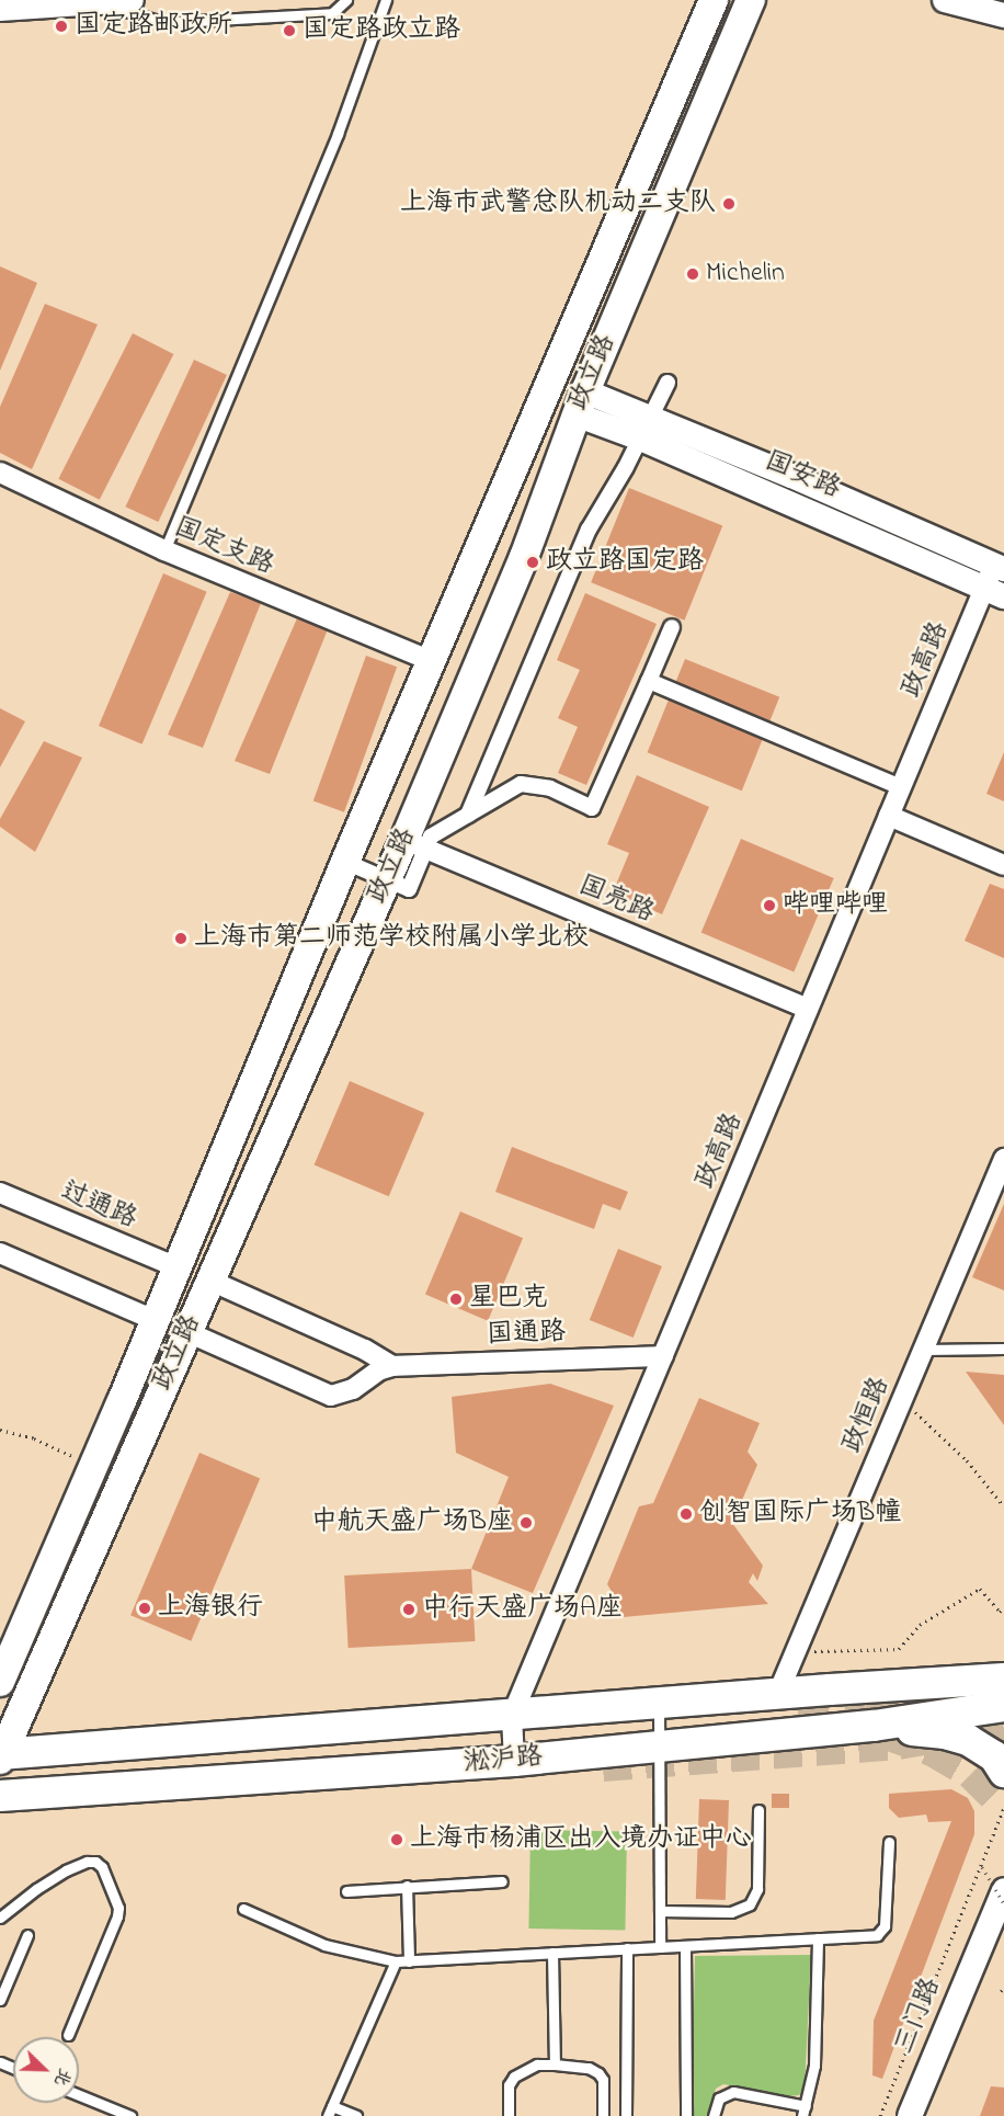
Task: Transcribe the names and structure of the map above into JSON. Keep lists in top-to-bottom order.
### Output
{
  "streets": {
    "main road": ["政立路", "淞沪路"],
    "street": [
      "国安路",
      "国定支路",
      "政高路",
      "国亮路",
      "过通路",
      "国通路",
      "政恒路",
      "三门路"
    ]
  },
  "crossings": [
    ["政立路", "国安路"],
    ["政立路", "国定支路"],
    ["政立路", "国亮路"],
    ["政立路", "过通路"],
    ["政立路", "国通路"],
    ["政立路", "淞沪路"],
    ["国安路", "政高路"],
    ["政高路", "国亮路"],
    ["政高路", "国通路"],
    ["政高路", "淞沪路"],
    ["政恒路", "淞沪路"]
  ],
  "places": [
    "国定路邮政所",
    "国定路政立路",
    "上海市武警总队机动二支队",
    "Michelin",
    "政立路国定路",
    "哔哩哔哩",
    "上海市第二师范学校附属小学北校",
    "星巴克",
    "创智国际广场B幢",
    "中航天盛广场B座",
    "上海银行",
    "中行天盛广场A座",
    "上海市杨浦区出入境办证中心"
  ],
  "north": "bottom right"
}
